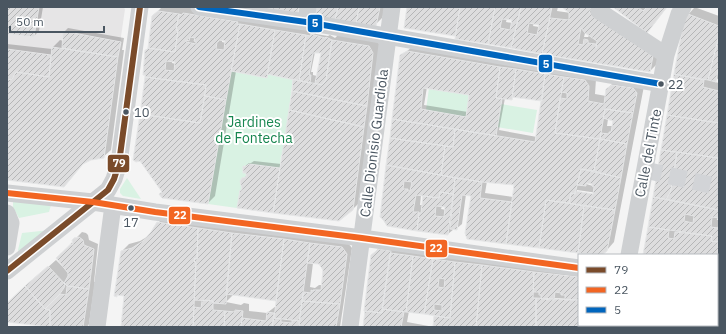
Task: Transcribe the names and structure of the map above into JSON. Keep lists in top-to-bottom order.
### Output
{
  "streets": {
    "street": ["Calle Dionisio Guardiola", "Calle del Tinte"]
  },
  "parks": ["Jardines de Fontecha"],
  "places": ["22", "10", "17"],
  "lines": ["transit line 79", "transit line 5", "transit line 22"],
  "legend": ["79", "22", "5"],
  "scale_bar": "50 m"
}
